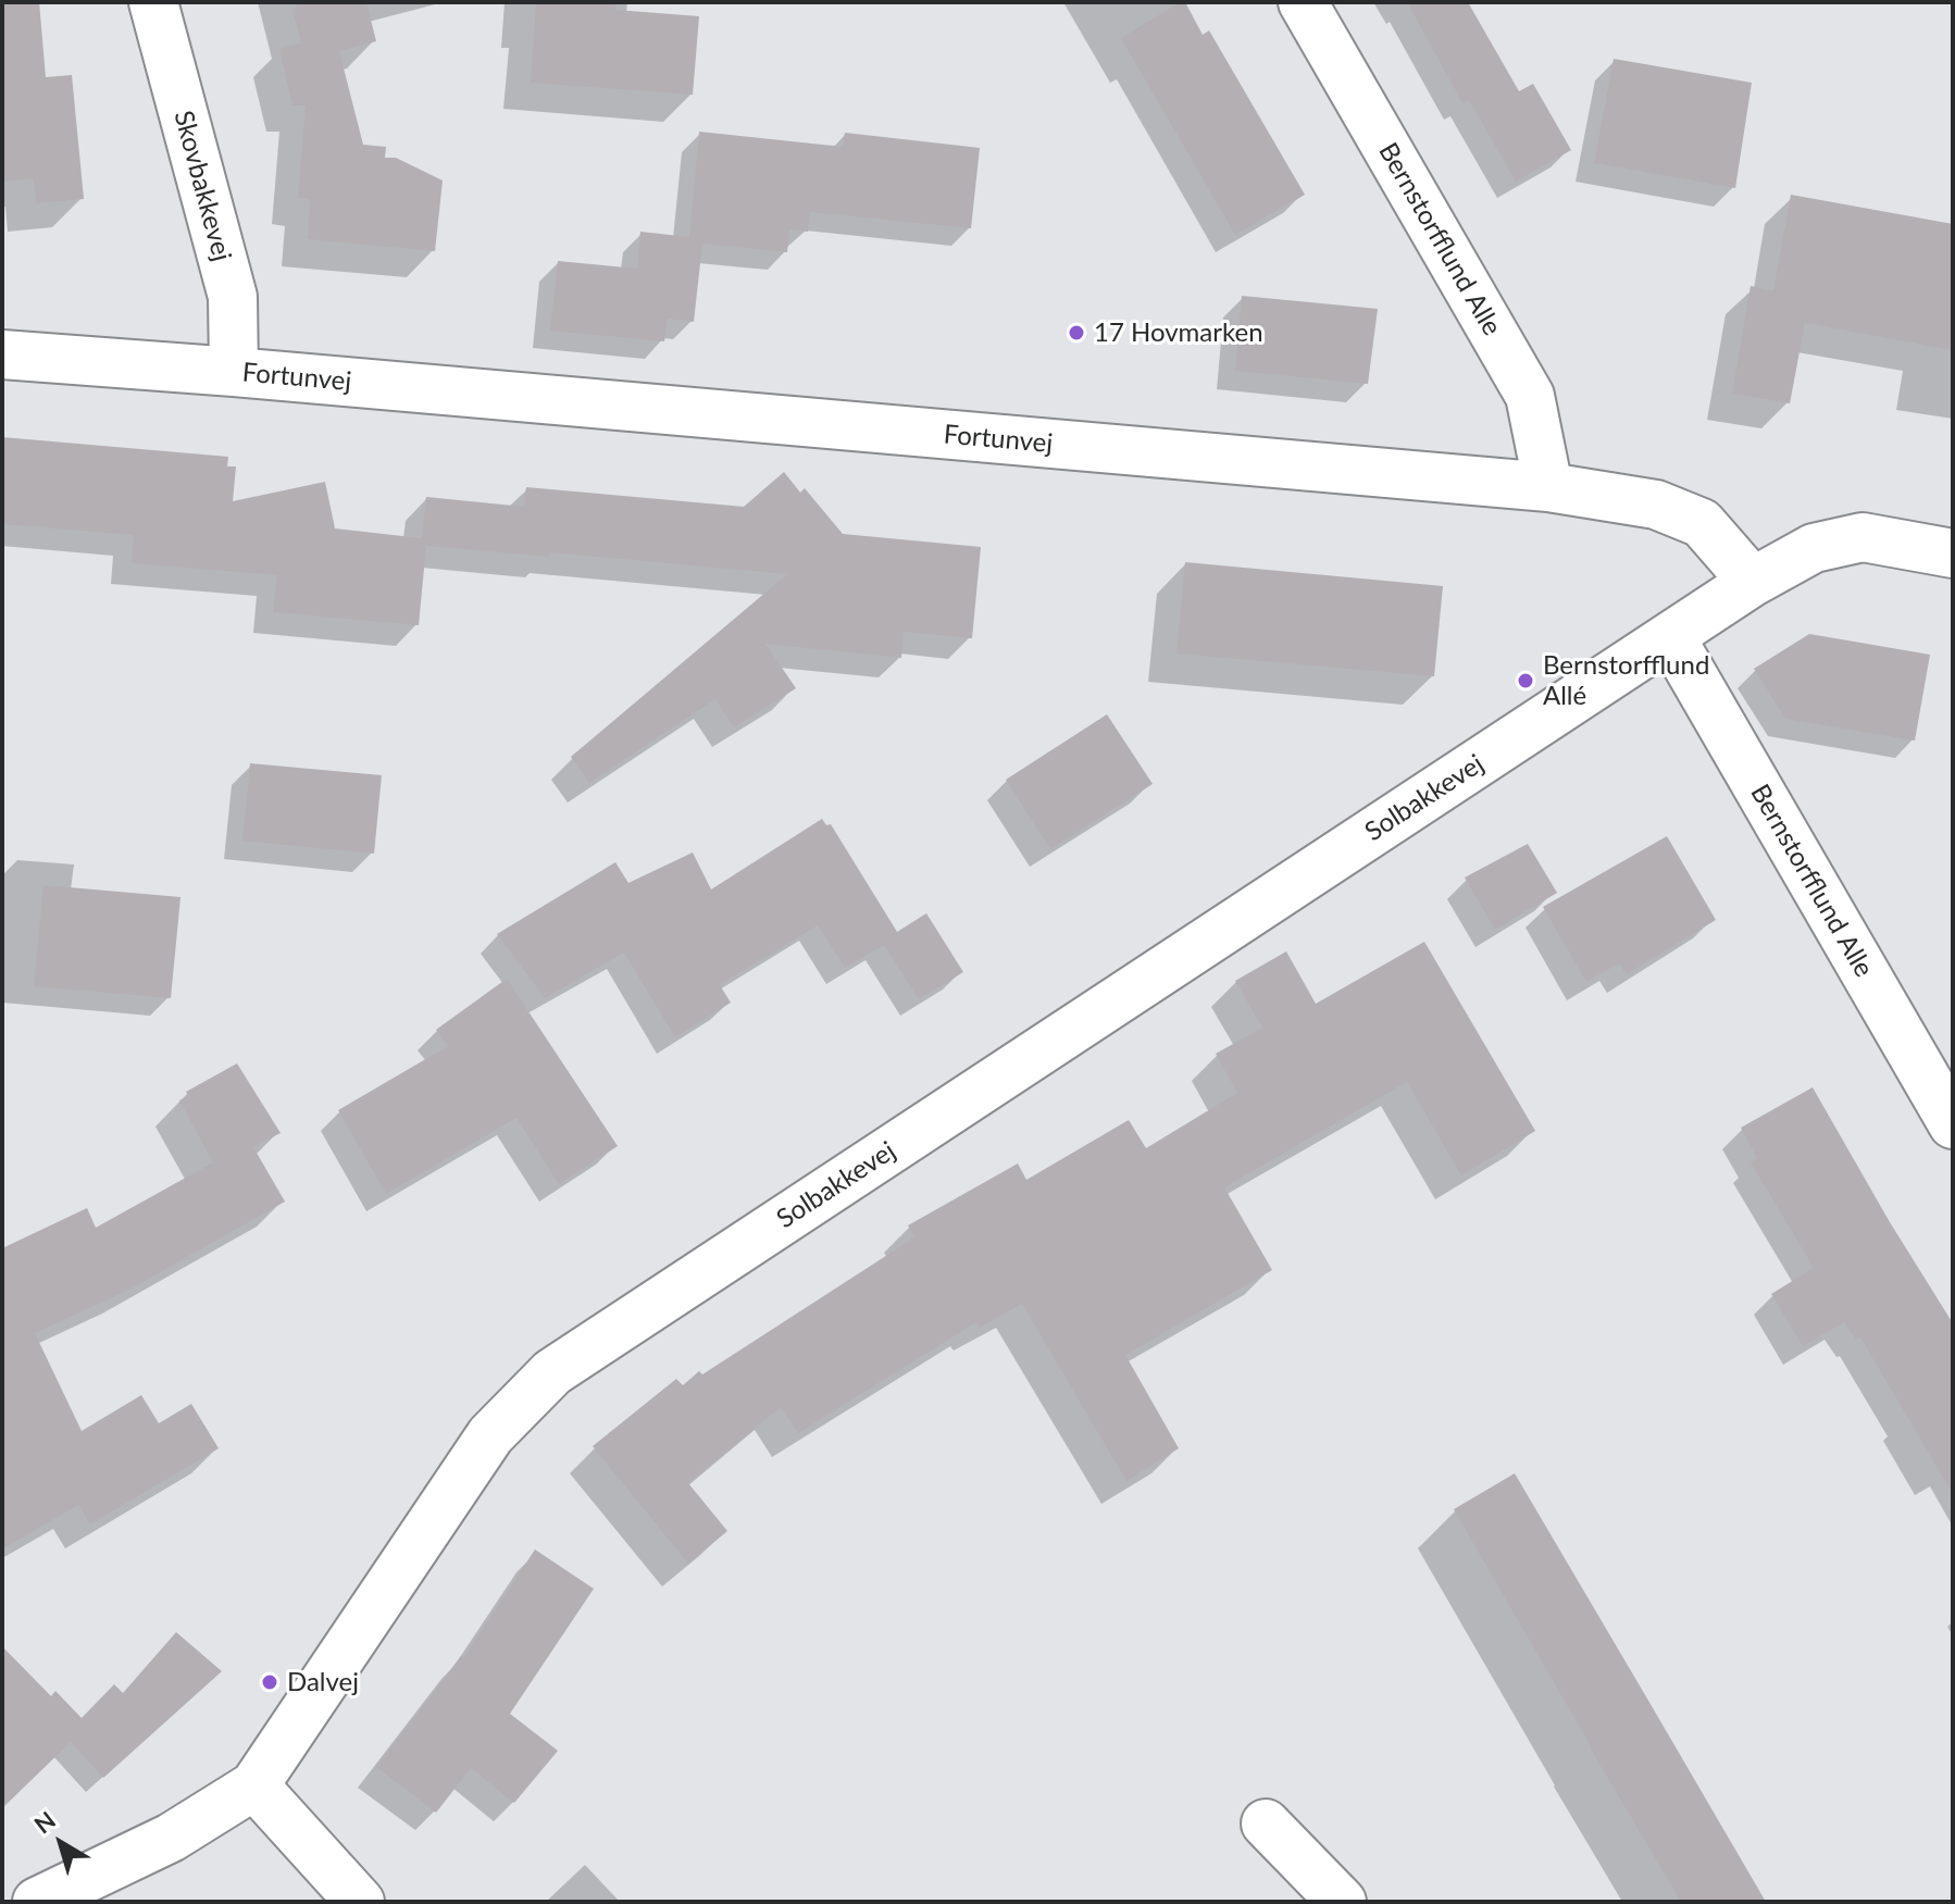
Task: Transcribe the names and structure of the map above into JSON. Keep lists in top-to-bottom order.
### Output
{
  "streets": {
    "street": [
      "Skovbakkevej",
      "Bernstorfflund Alle",
      "Fortunvej",
      "Solbakkevej"
    ]
  },
  "crossings": [
    ["Skovbakkevej", "Fortunvej"],
    ["Bernstorfflund Alle", "Fortunvej"],
    ["Bernstorfflund Alle", "Solbakkevej"],
    ["Fortunvej", "Solbakkevej"]
  ],
  "places": ["17 Hovmarken", "Bernstorfflund Allé", "Dalvej"],
  "north": "top left"
}
